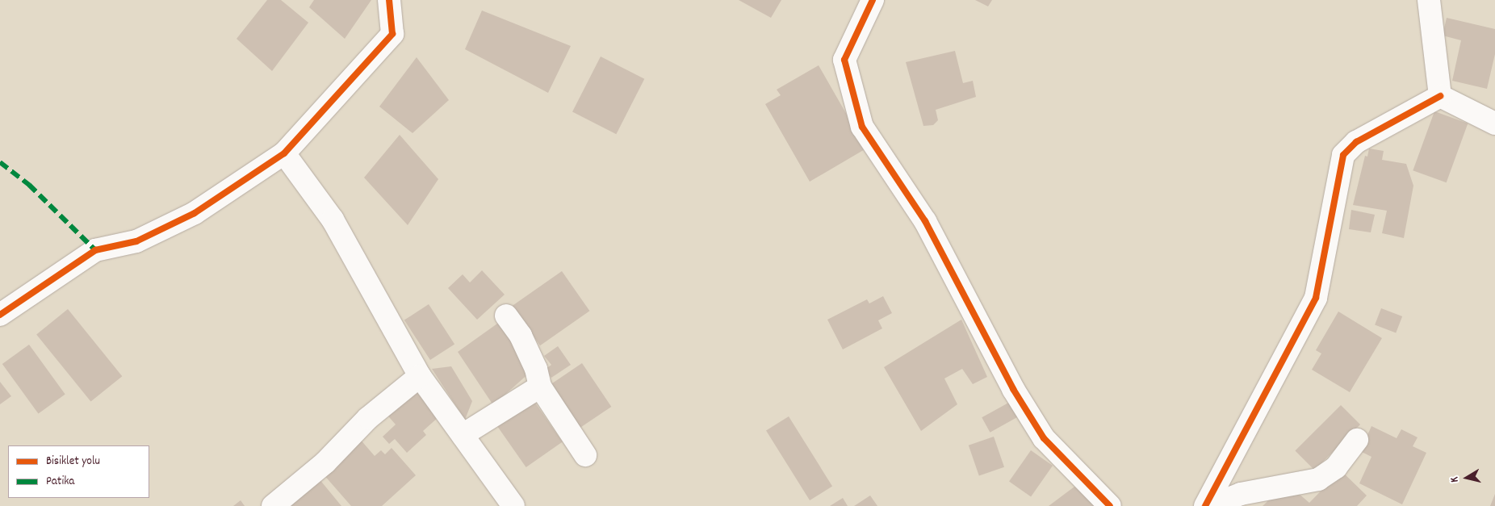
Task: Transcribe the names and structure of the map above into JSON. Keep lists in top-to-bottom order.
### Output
{
  "legend": ["Bisiklet yolu", "Patika"],
  "north": "left"
}
